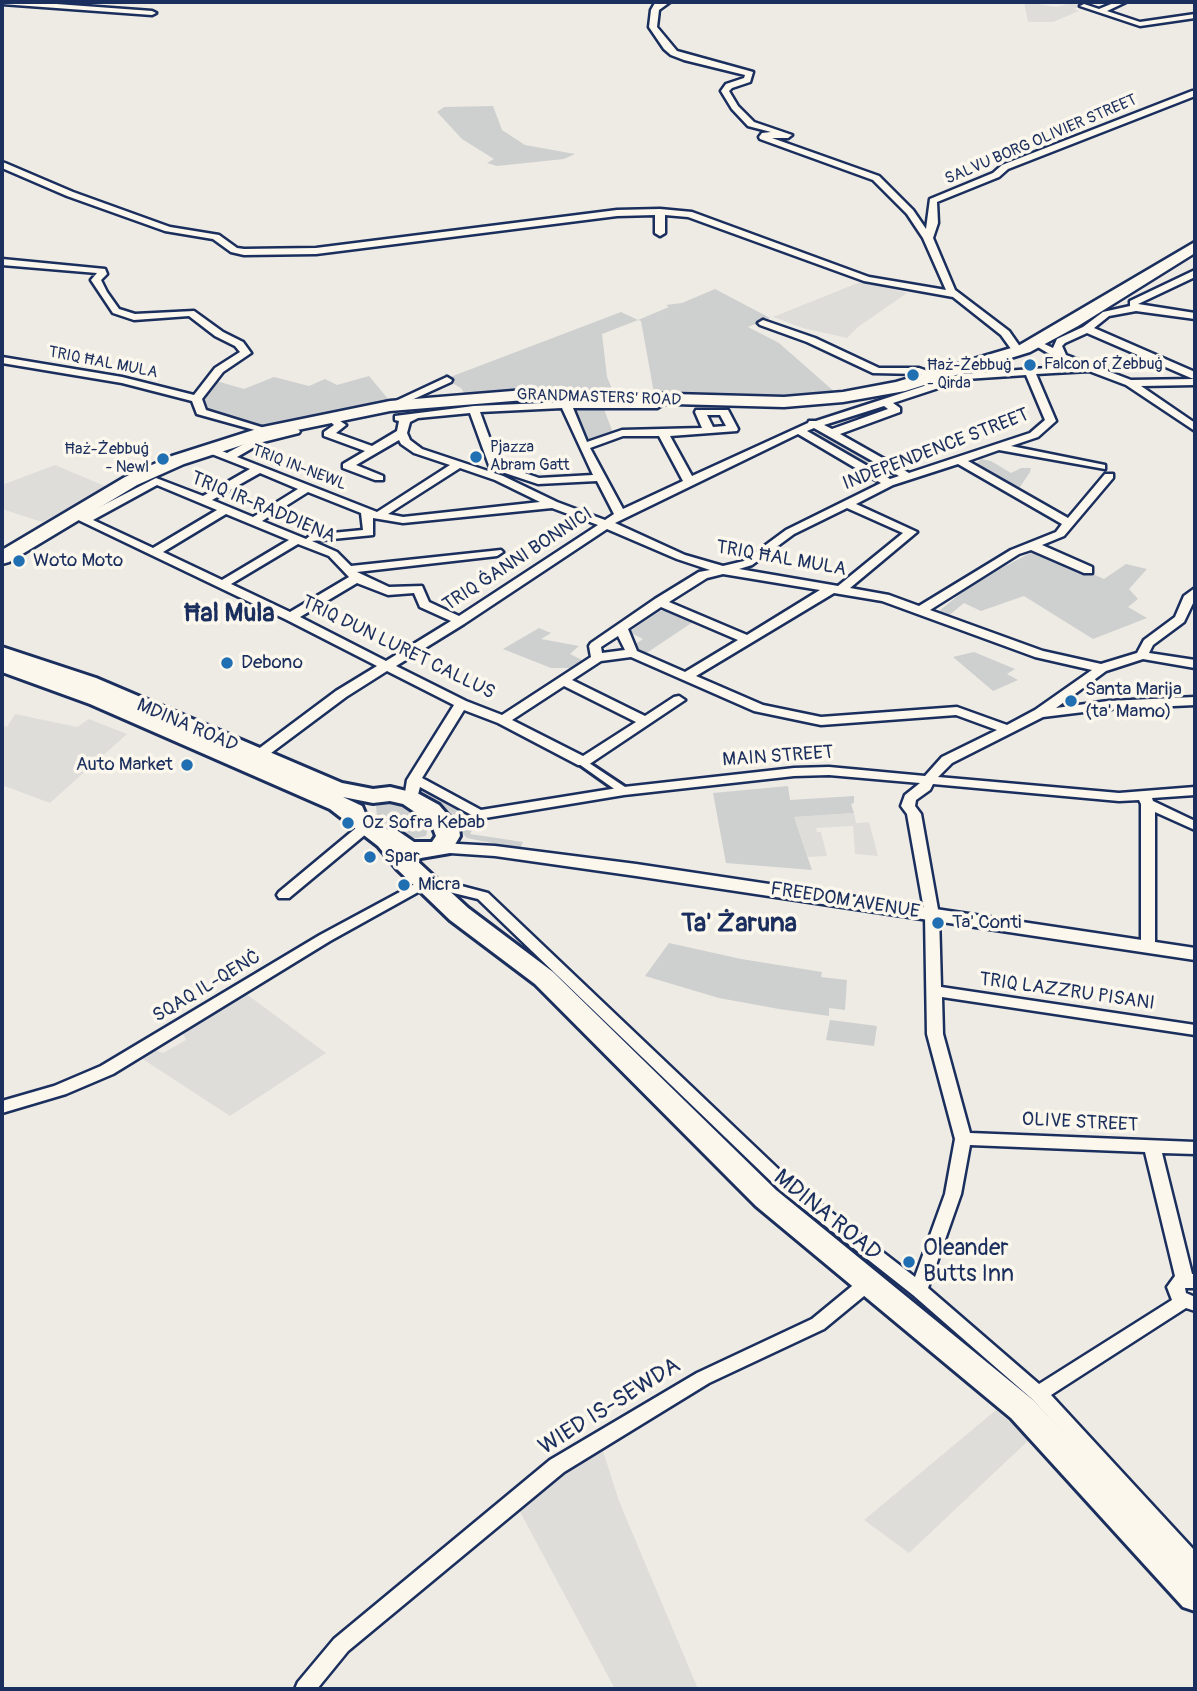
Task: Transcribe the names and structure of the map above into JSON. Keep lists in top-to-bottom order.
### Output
{
  "streets": {
    "highway": ["MDINA ROAD"],
    "main road": ["GRANDMASTERS' ROAD"],
    "street": [
      "SALVU BORG OLIVIER STREET",
      "TRIQ ĦAL MULA",
      "INDEPENDENCE STREET",
      "TRIQ IN-NEWL",
      "TRIQ IR-RADDIENA",
      "TRIQ ĠANNI BONNICI",
      "TRIQ DUN LURET CALLUS",
      "MAIN STREET",
      "FREEDOM AVENUE",
      "SQAQ IL-QENĊ",
      "TRIQ LAZZRU PISANI",
      "OLIVE STREET",
      "WIED IS-SEWDA"
    ]
  },
  "crossings": [
    ["TRIQ ĦAL MULA", "INDEPENDENCE STREET"],
    ["TRIQ ĦAL MULA", "TRIQ IN-NEWL"],
    ["TRIQ ĦAL MULA", "TRIQ ĠANNI BONNICI"],
    ["GRANDMASTERS' ROAD", "TRIQ IN-NEWL"],
    ["GRANDMASTERS' ROAD", "TRIQ IR-RADDIENA"],
    ["GRANDMASTERS' ROAD", "TRIQ DUN LURET CALLUS"],
    ["INDEPENDENCE STREET", "TRIQ ĠANNI BONNICI"],
    ["TRIQ IR-RADDIENA", "TRIQ ĠANNI BONNICI"],
    ["TRIQ IR-RADDIENA", "TRIQ DUN LURET CALLUS"],
    ["TRIQ ĠANNI BONNICI", "TRIQ DUN LURET CALLUS"],
    ["TRIQ ĠANNI BONNICI", "MDINA ROAD"],
    ["TRIQ DUN LURET CALLUS", "MAIN STREET"],
    ["MDINA ROAD", "MAIN STREET"],
    ["MDINA ROAD", "FREEDOM AVENUE"],
    ["MDINA ROAD", "SQAQ IL-QENĊ"],
    ["MDINA ROAD", "WIED IS-SEWDA"]
  ],
  "districts": ["Ħal Mula", "Ta' Żaruna"],
  "places": [
    "Falcon of Żebbuġ",
    "Ħaż-Żebbuġ - Qirda",
    "Pjazza Abram Gatt",
    "Ħaż-Żebbuġ - Newl",
    "Woto Moto",
    "Debono",
    "Santa Marija (ta' Mamo)",
    "Auto Market",
    "Oz Sofra Kebab",
    "Spar",
    "Micra",
    "Ta' Conti",
    "Oleander Butts Inn"
  ]
}
